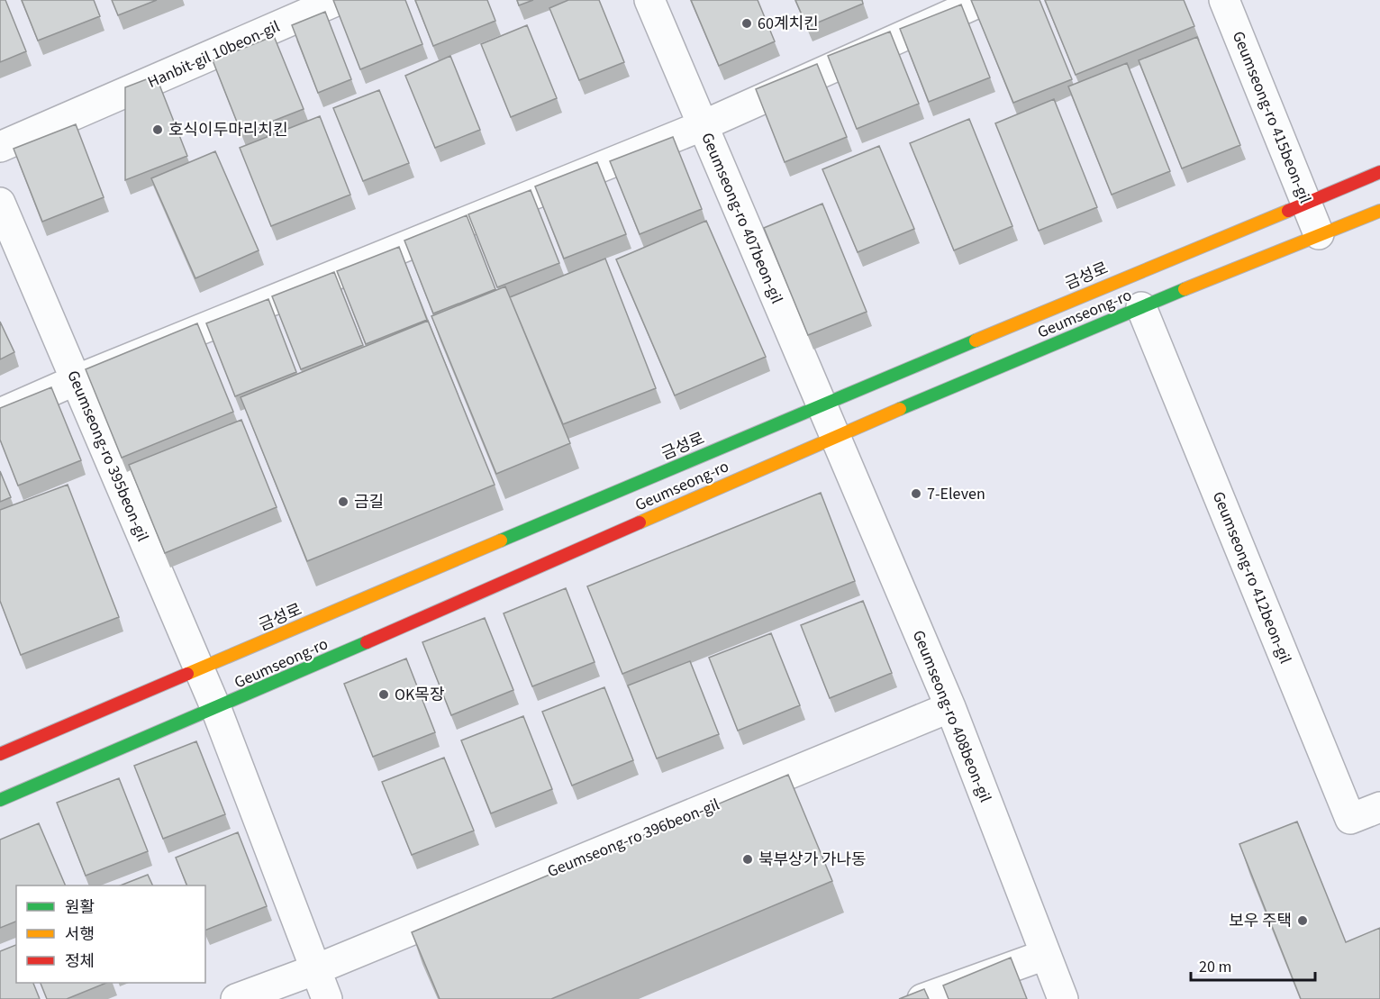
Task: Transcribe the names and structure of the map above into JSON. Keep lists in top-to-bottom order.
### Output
{
  "streets": {
    "street": [
      "Hanbit-gil 10beon-gil",
      "Geumseong-ro 415beon-gil",
      "Geumseong-ro 407beon-gil",
      "금성로",
      "Geumseong-ro",
      "Geumseong-ro 395beon-gil",
      "Geumseong-ro 412beon-gil",
      "Geumseong-ro 408beon-gil",
      "Geumseong-ro 396beon-gil"
    ]
  },
  "crossings": [
    ["Geumseong-ro 415beon-gil", "금성로"],
    ["Geumseong-ro 415beon-gil", "Geumseong-ro"],
    ["Geumseong-ro 407beon-gil", "금성로"],
    ["Geumseong-ro 407beon-gil", "Geumseong-ro"],
    ["Geumseong-ro 407beon-gil", "Geumseong-ro 408beon-gil"],
    ["금성로", "Geumseong-ro 395beon-gil"],
    ["Geumseong-ro", "Geumseong-ro 395beon-gil"],
    ["Geumseong-ro", "Geumseong-ro 412beon-gil"],
    ["Geumseong-ro", "Geumseong-ro 408beon-gil"],
    ["Geumseong-ro 408beon-gil", "Geumseong-ro 396beon-gil"]
  ],
  "places": [
    "60계치킨",
    "호식이두마리치킨",
    "7-Eleven",
    "금길",
    "OK목장",
    "북부상가 가나동",
    "보우 주택"
  ],
  "legend": ["원활", "서행", "정체"],
  "scale_bar": "20 m"
}
